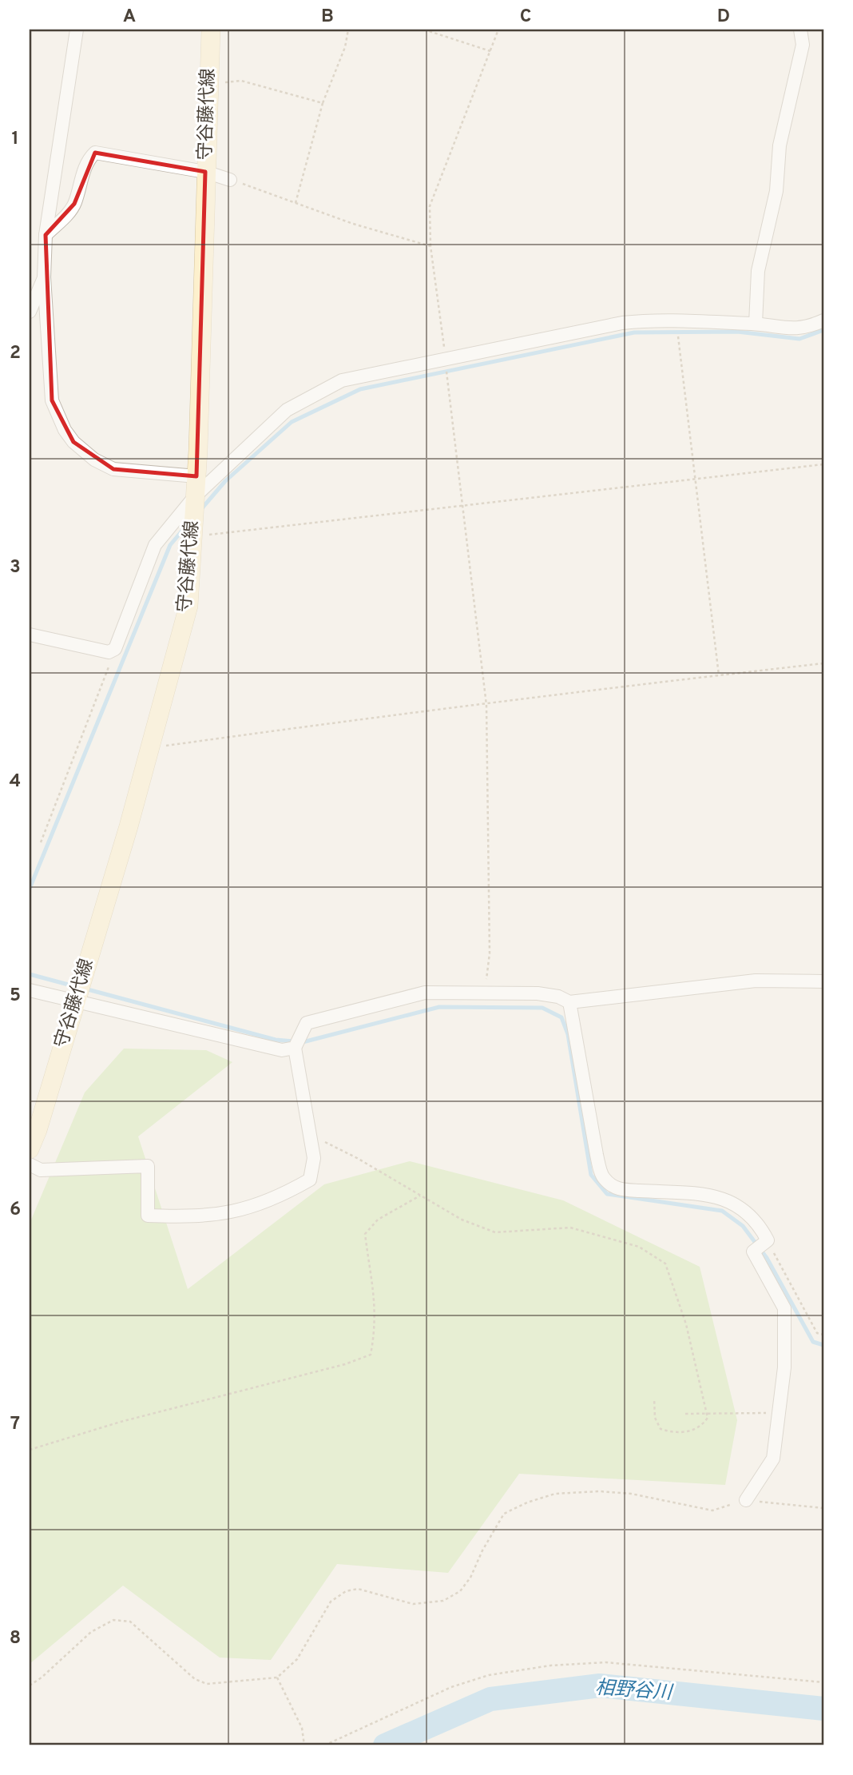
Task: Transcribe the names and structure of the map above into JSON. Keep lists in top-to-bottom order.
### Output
{
  "streets": {
    "main road": ["守谷藤代線"]
  },
  "water": ["相野谷川"],
  "grid": {
    "columns": [
      "A",
      "B",
      "C",
      "D"
    ],
    "rows": [
      "1",
      "2",
      "3",
      "4",
      "5",
      "6",
      "7",
      "8"
    ]
  }
}
